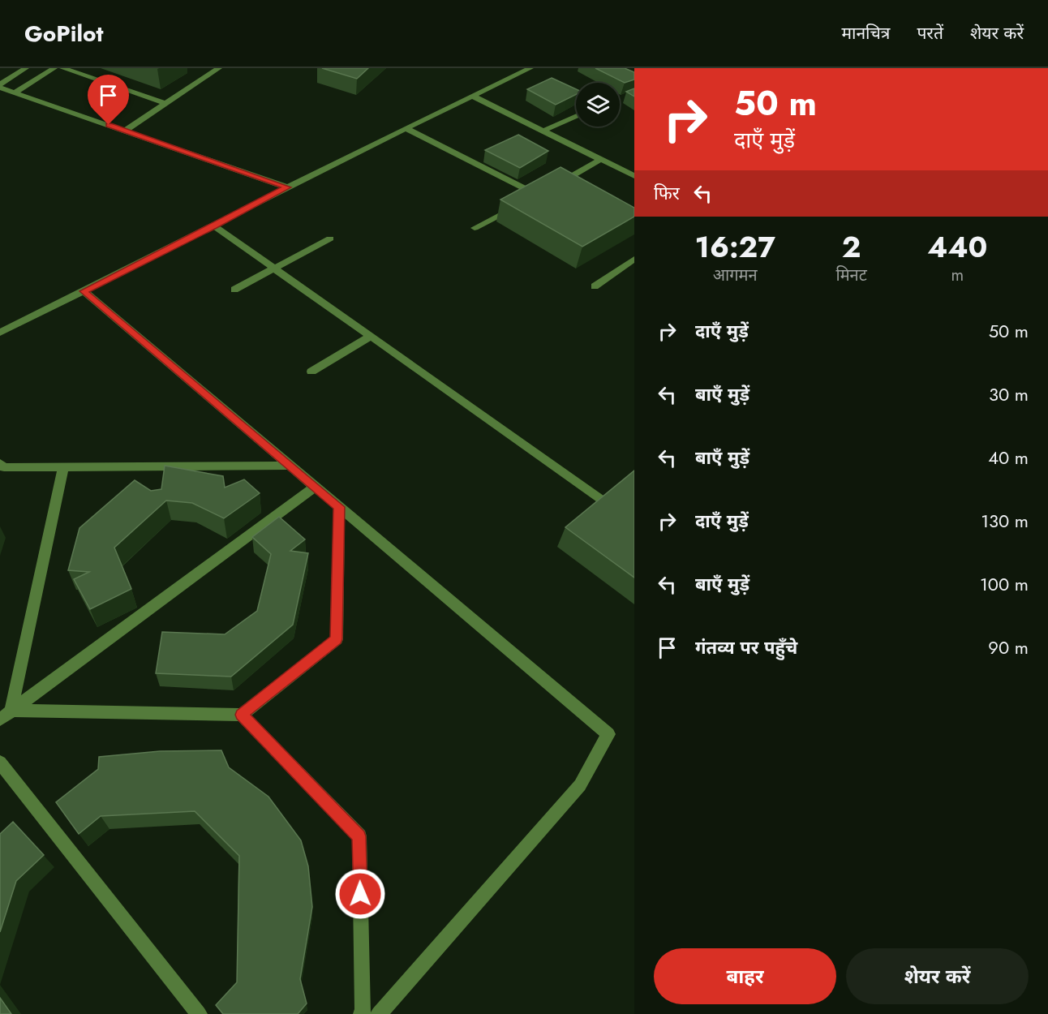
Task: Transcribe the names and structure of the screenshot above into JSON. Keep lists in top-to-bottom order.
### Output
{
  "page": {
    "header": "GoPilot",
    "nav": ["मानचित्र", "परतें", "शेयर करें"],
    "turn": ["50 m", "दाएँ मुड़ें"],
    "then": "फिर",
    "eta": [
      "16:27",
      "आगमन",
      "2",
      "मिनट",
      "440",
      "m"
    ],
    "list": [
      {
        "name": "दाएँ मुड़ें",
        "value": "50 m"
      },
      {
        "name": "बाएँ मुड़ें",
        "value": "30 m"
      },
      {
        "name": "बाएँ मुड़ें",
        "value": "40 m"
      },
      {
        "name": "दाएँ मुड़ें",
        "value": "130 m"
      },
      {
        "name": "बाएँ मुड़ें",
        "value": "100 m"
      },
      {
        "name": "गंतव्य पर पहुँचे",
        "value": "90 m"
      }
    ],
    "buttons": ["बाहर", "शेयर करें"]
  }
}
